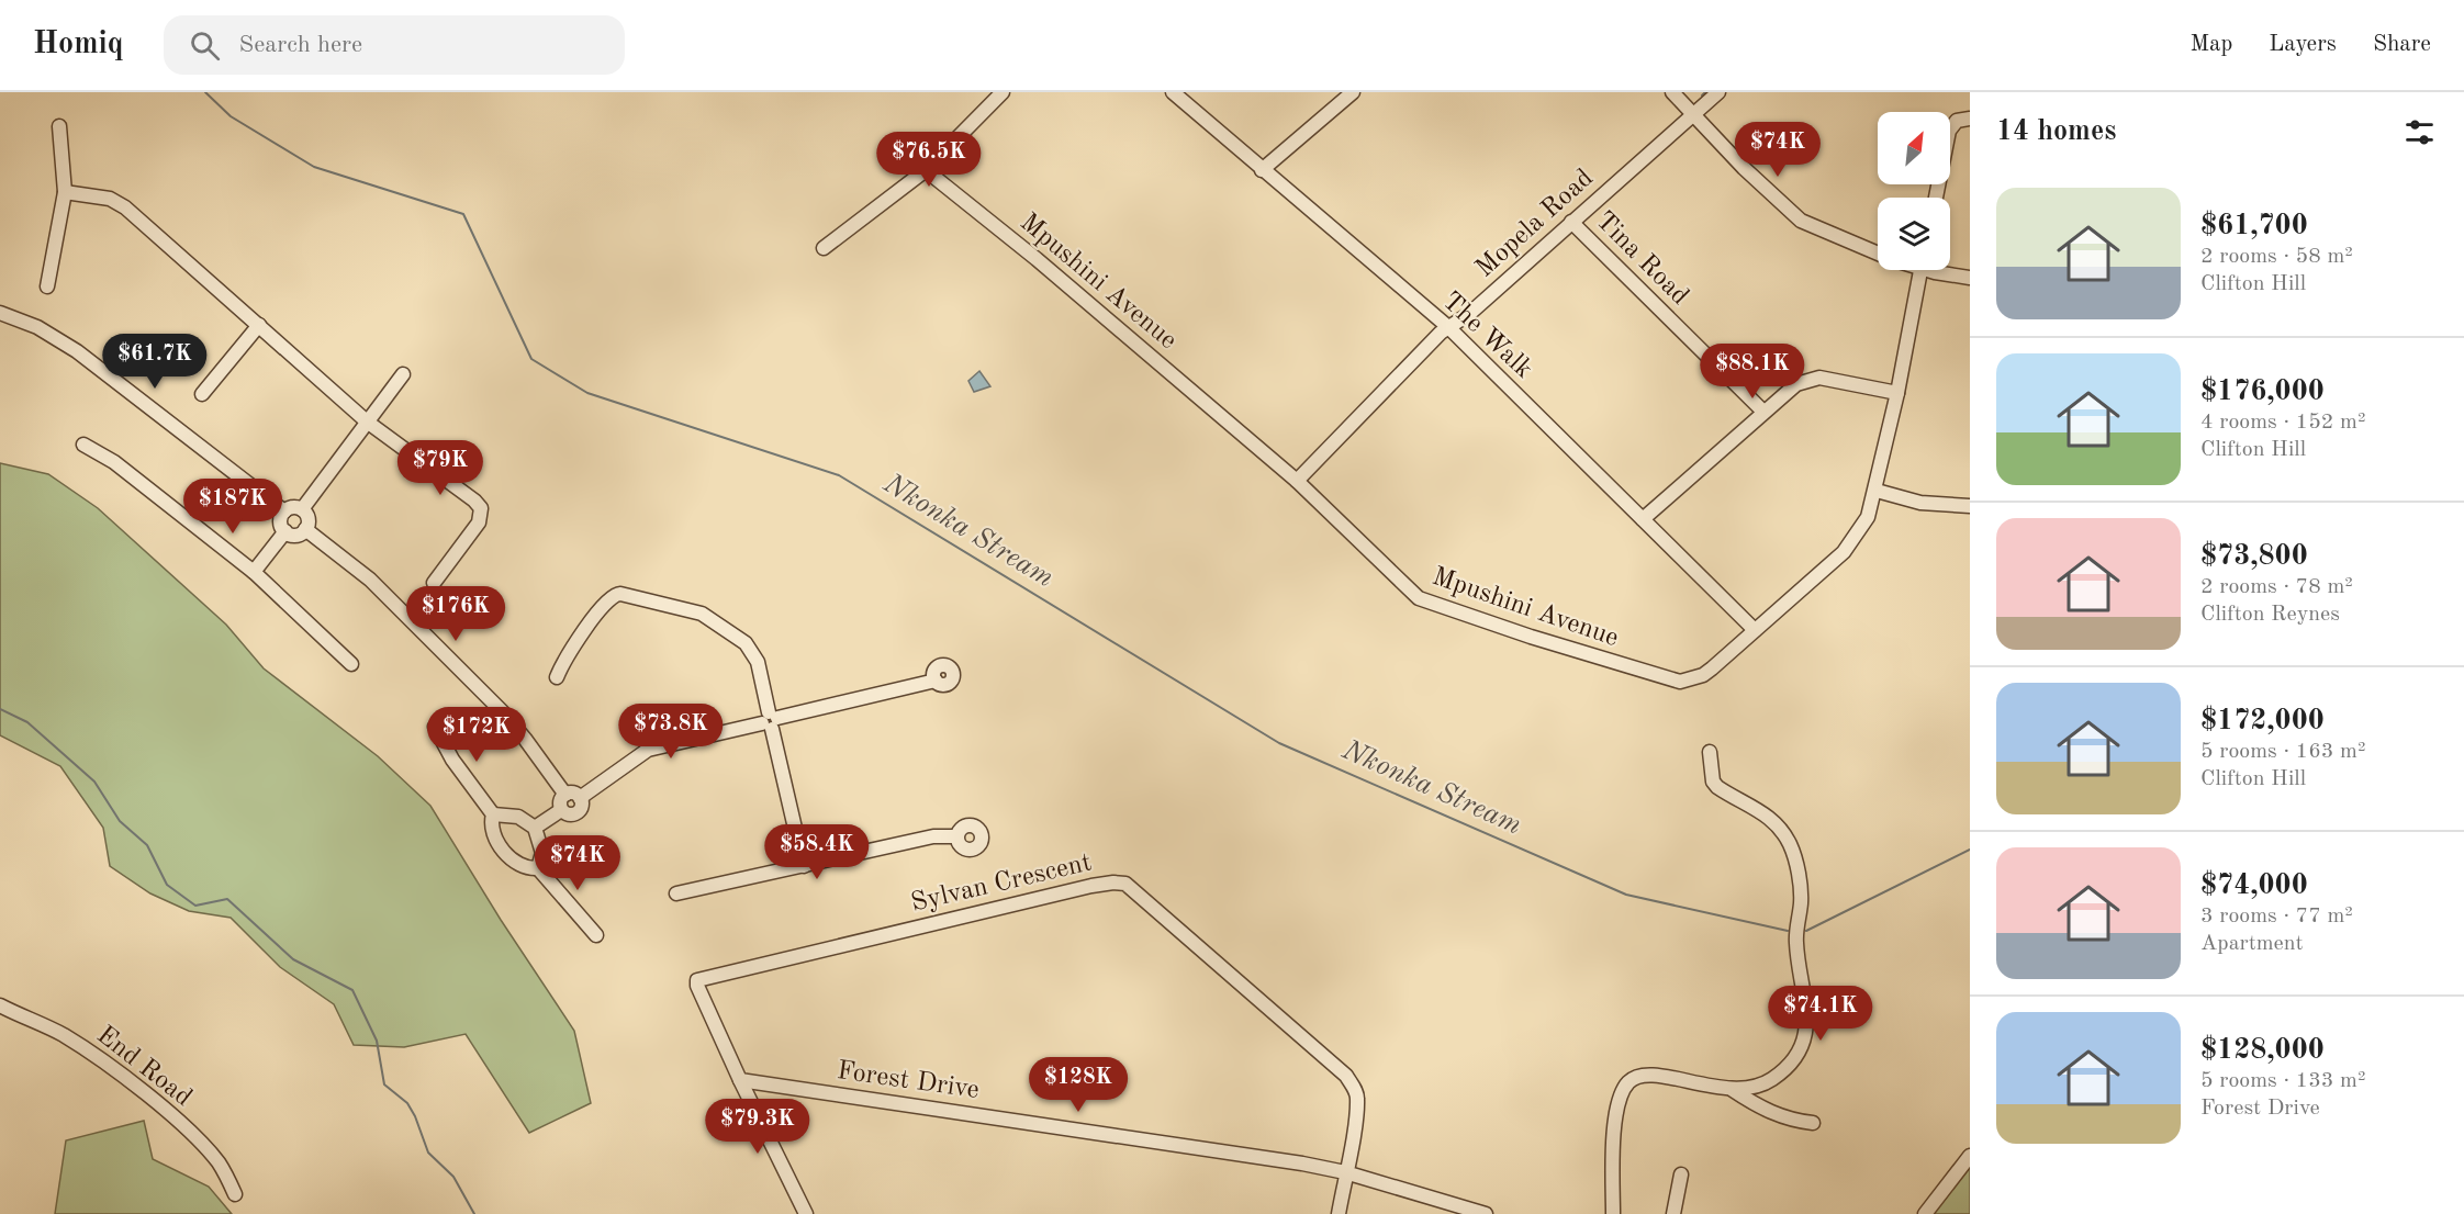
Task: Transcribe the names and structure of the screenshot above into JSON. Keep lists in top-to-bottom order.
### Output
{
  "streets": {
    "street": [
      "Mopela Road",
      "Tina Road",
      "Mpushini Avenue",
      "The Walk",
      "Sylvan Crescent",
      "End Road",
      "Forest Drive"
    ]
  },
  "crossings": [
    ["Mopela Road", "Tina Road"],
    ["Mopela Road", "Mpushini Avenue"],
    ["Mopela Road", "The Walk"],
    ["Mpushini Avenue", "The Walk"],
    ["Sylvan Crescent", "Forest Drive"]
  ],
  "water": ["Nkonka Stream"],
  "north": "top right",
  "page": {
    "header": "Homiq",
    "search": "Search here",
    "nav": ["Map", "Layers", "Share"],
    "heading": "14 homes",
    "price": [
      "$74K",
      "$76.5K",
      "$61.7K",
      "$88.1K",
      "$79K",
      "$187K",
      "$176K",
      "$73.8K",
      "$172K",
      "$58.4K",
      "$74K",
      "$74.1K",
      "$128K",
      "$79.3K"
    ],
    "list": [
      {
        "name": "$61,700",
        "note": "2 rooms · 58 m² · Clifton Hill"
      },
      {
        "name": "$176,000",
        "note": "4 rooms · 152 m² · Clifton Hill"
      },
      {
        "name": "$73,800",
        "note": "2 rooms · 78 m² · Clifton Reynes"
      },
      {
        "name": "$172,000",
        "note": "5 rooms · 163 m² · Clifton Hill"
      },
      {
        "name": "$74,000",
        "note": "3 rooms · 77 m² · Apartment"
      },
      {
        "name": "$128,000",
        "note": "5 rooms · 133 m² · Forest Drive"
      }
    ]
  }
}
